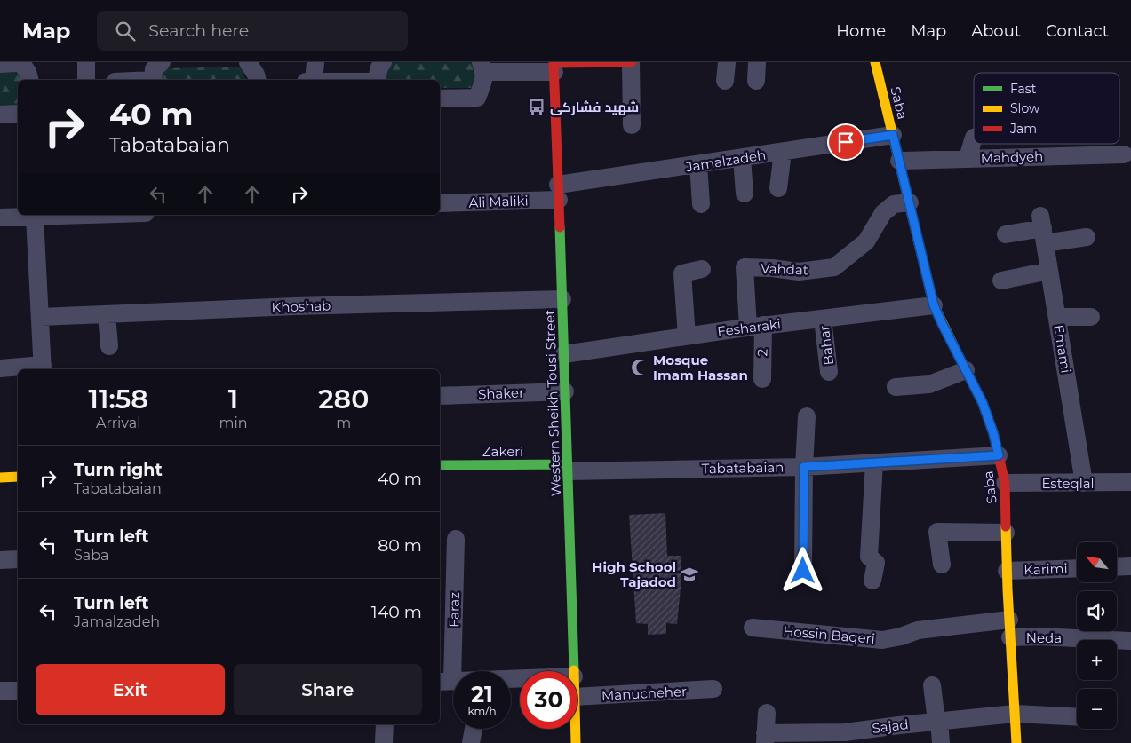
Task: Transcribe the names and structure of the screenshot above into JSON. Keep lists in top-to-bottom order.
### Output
{
  "streets": {
    "street": [
      "Saba",
      "Mahdyeh",
      "Jamalzadeh",
      "Ali Maliki",
      "Vahdat",
      "Khoshab",
      "Fesharaki",
      "Bahar",
      "Emami",
      "2",
      "Shaker",
      "Western Sheikh Tousi Street",
      "Zakeri",
      "Tabatabaian",
      "Esteqlal",
      "Karimi",
      "Faraz",
      "Hossin Baqeri",
      "Neda",
      "Manucheher",
      "Sajad"
    ]
  },
  "crossings": [
    ["Saba", "Mahdyeh"],
    ["Saba", "Jamalzadeh"],
    ["Saba", "Vahdat"],
    ["Saba", "Fesharaki"],
    ["Saba", "Tabatabaian"],
    ["Saba", "Esteqlal"],
    ["Saba", "Karimi"],
    ["Saba", "Hossin Baqeri"],
    ["Saba", "Neda"],
    ["Saba", "Sajad"],
    ["Jamalzadeh", "Ali Maliki"],
    ["Jamalzadeh", "Western Sheikh Tousi Street"],
    ["Ali Maliki", "Western Sheikh Tousi Street"],
    ["Vahdat", "Fesharaki"],
    ["Vahdat", "2"],
    ["Khoshab", "Western Sheikh Tousi Street"],
    ["Fesharaki", "Bahar"],
    ["Fesharaki", "2"],
    ["Fesharaki", "Western Sheikh Tousi Street"],
    ["Emami", "Esteqlal"],
    ["Shaker", "Western Sheikh Tousi Street"],
    ["Western Sheikh Tousi Street", "Zakeri"],
    ["Western Sheikh Tousi Street", "Tabatabaian"],
    ["Zakeri", "Tabatabaian"]
  ],
  "places": {
    "bus stop": ["شهید فشارکی"],
    "mosque": ["Mosque Imam Hassan"],
    "school or university": ["High School Tajadod"]
  },
  "legend": ["Fast", "Slow", "Jam"],
  "north": "top left",
  "page": {
    "header": "Map",
    "search": "Search here",
    "nav": [
      "Home",
      "Map",
      "About",
      "Contact"
    ],
    "turn": ["40 m", "Tabatabaian"],
    "eta": [
      "11:58",
      "Arrival",
      "1",
      "min",
      "280",
      "m"
    ],
    "list": [
      {
        "name": "Turn right",
        "note": "Tabatabaian",
        "value": "40 m"
      },
      {
        "name": "Turn left",
        "note": "Saba",
        "value": "80 m"
      },
      {
        "name": "Turn left",
        "note": "Jamalzadeh",
        "value": "140 m"
      }
    ],
    "map_buttons": ["+", "−"],
    "buttons": ["Exit", "Share"],
    "speed": "21 km/h",
    "limit": "30"
  }
}
